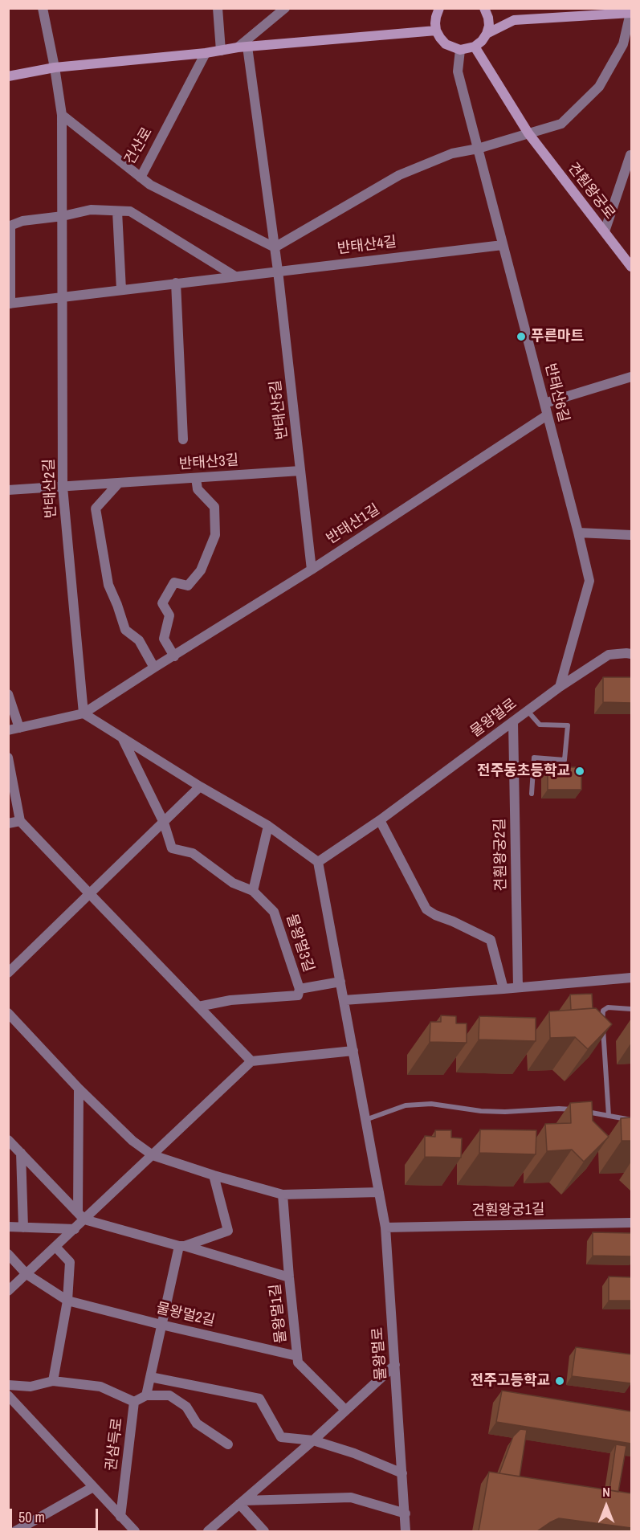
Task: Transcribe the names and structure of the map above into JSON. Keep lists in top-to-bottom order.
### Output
{
  "streets": {
    "street": [
      "건산로",
      "견훤왕궁로",
      "반태산4길",
      "반태산6길",
      "반태산5길",
      "반태산3길",
      "반태산2길",
      "반태산1길",
      "물왕멀로",
      "견훤왕궁2길",
      "물왕멀3길",
      "견훤왕궁1길",
      "물왕멀1길",
      "물왕멀2길",
      "권삼득로"
    ]
  },
  "crossings": [
    ["건산로", "반태산2길"],
    ["반태산4길", "반태산6길"],
    ["반태산4길", "반태산5길"],
    ["반태산4길", "반태산2길"],
    ["반태산6길", "반태산1길"],
    ["반태산6길", "물왕멀로"],
    ["반태산5길", "반태산3길"],
    ["반태산5길", "반태산1길"],
    ["반태산3길", "반태산2길"],
    ["반태산2길", "반태산1길"],
    ["물왕멀로", "견훤왕궁2길"],
    ["물왕멀로", "견훤왕궁1길"],
    ["물왕멀1길", "물왕멀2길"]
  ],
  "places": ["푸른마트", "전주동초등학교", "전주고등학교"],
  "scale_bar": "50 m",
  "north": "top"
}
